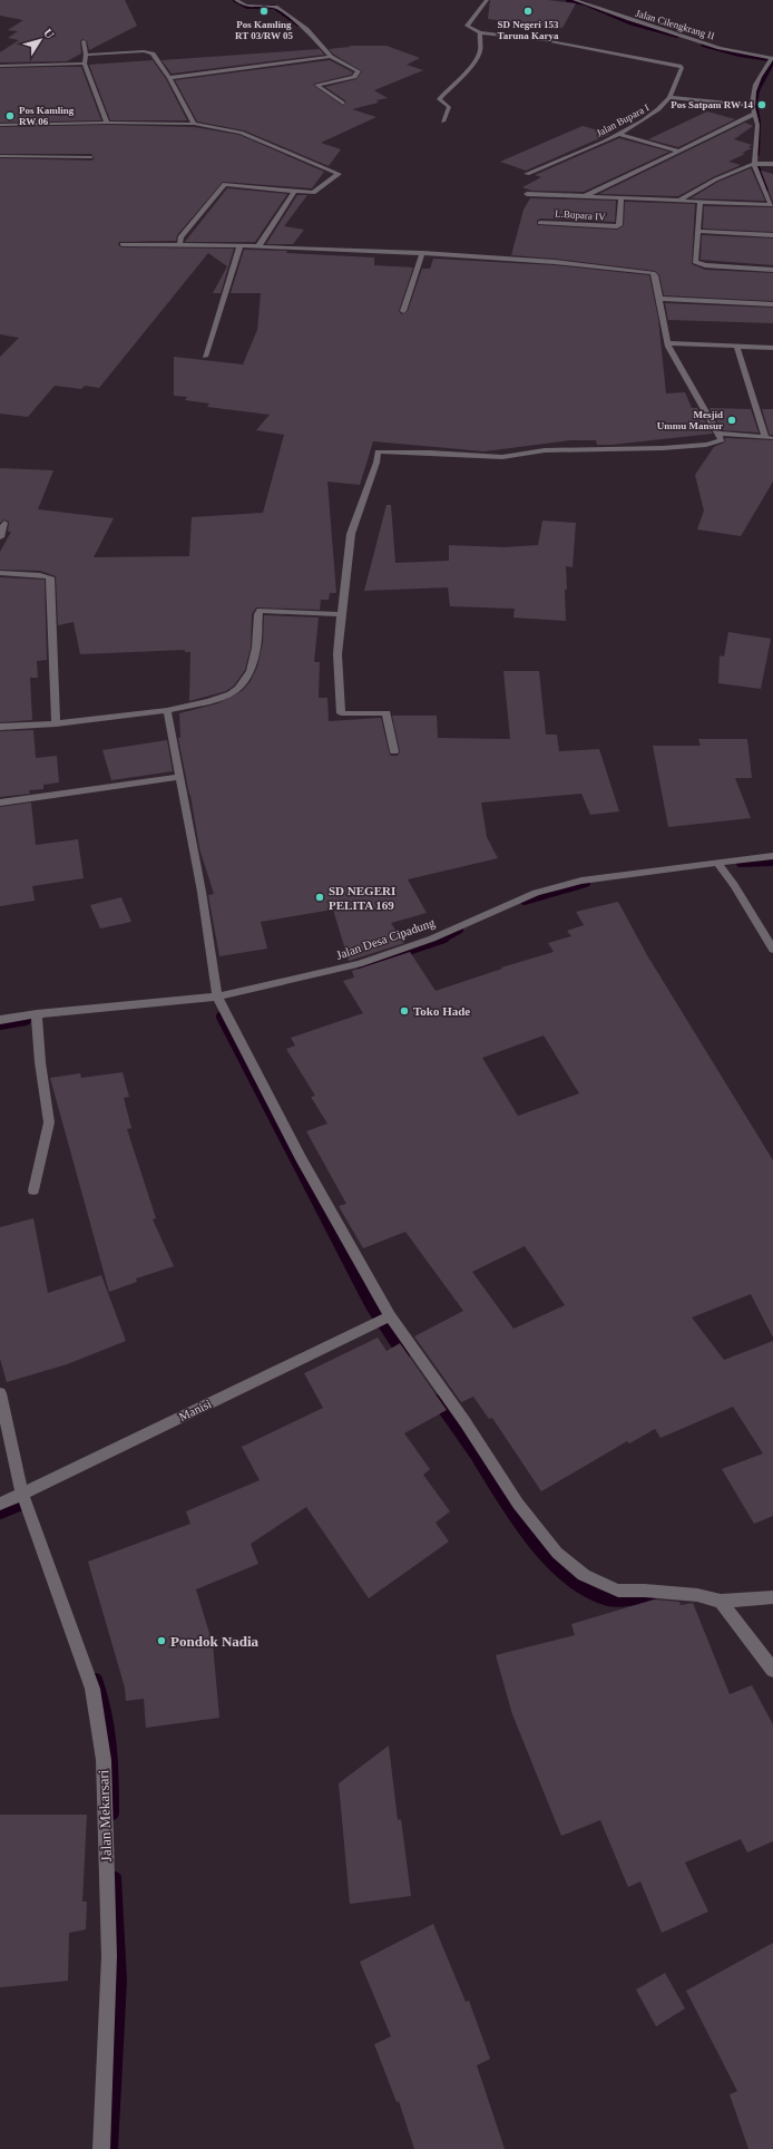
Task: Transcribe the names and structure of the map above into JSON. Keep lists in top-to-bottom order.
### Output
{
  "streets": {
    "street": [
      "Jalan Cilengkrang II",
      "Jalan Bupara I",
      "L.Bupara IV",
      "Jalan Desa Cipadung",
      "Manisi",
      "Jalan Mekarsari"
    ]
  },
  "crossings": [
    ["Manisi", "Jalan Mekarsari"]
  ],
  "places": [
    "Pos Kamling RT 03/RW 05",
    "SD Negeri 153 Taruna Karya",
    "Pos Satpam RW 14",
    "Pos Kamling RW 06",
    "Mesjid Ummu Mansur",
    "SD NEGERI PELITA 169",
    "Toko Hade",
    "Pondok Nadia"
  ],
  "north": "top right"
}
